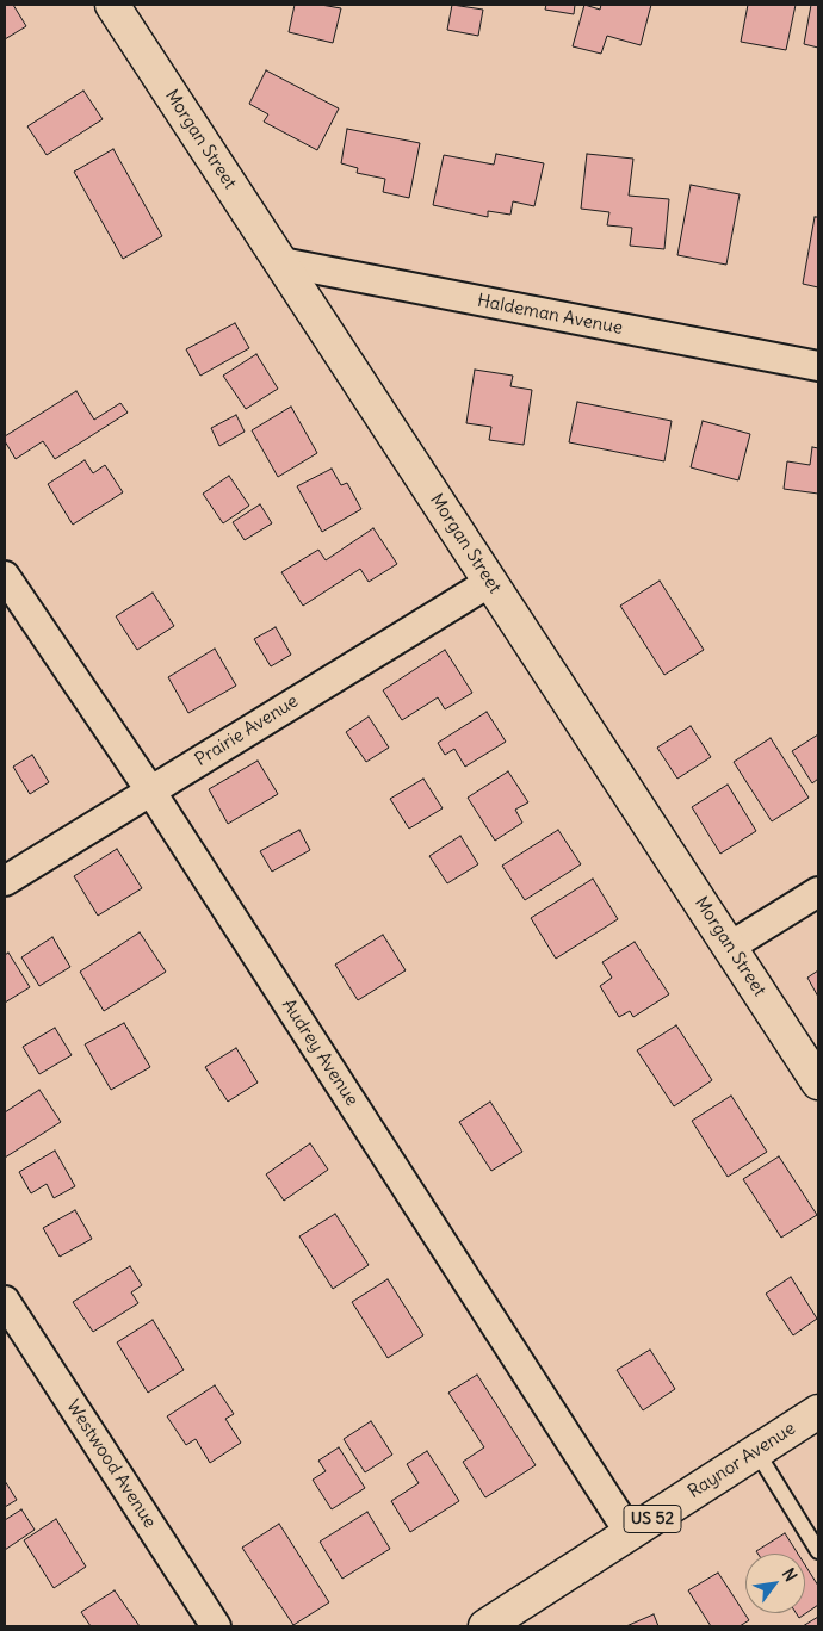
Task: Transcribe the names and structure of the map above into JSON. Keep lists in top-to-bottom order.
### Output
{
  "streets": {
    "street": [
      "Morgan Street",
      "Haldeman Avenue",
      "Prairie Avenue",
      "Audrey Avenue",
      "Raynor Avenue",
      "Westwood Avenue",
      "US 52"
    ]
  },
  "crossings": [
    ["Morgan Street", "Haldeman Avenue"],
    ["Morgan Street", "Prairie Avenue"],
    ["Prairie Avenue", "Audrey Avenue"],
    ["Audrey Avenue", "Raynor Avenue"]
  ],
  "north": "top right"
}
